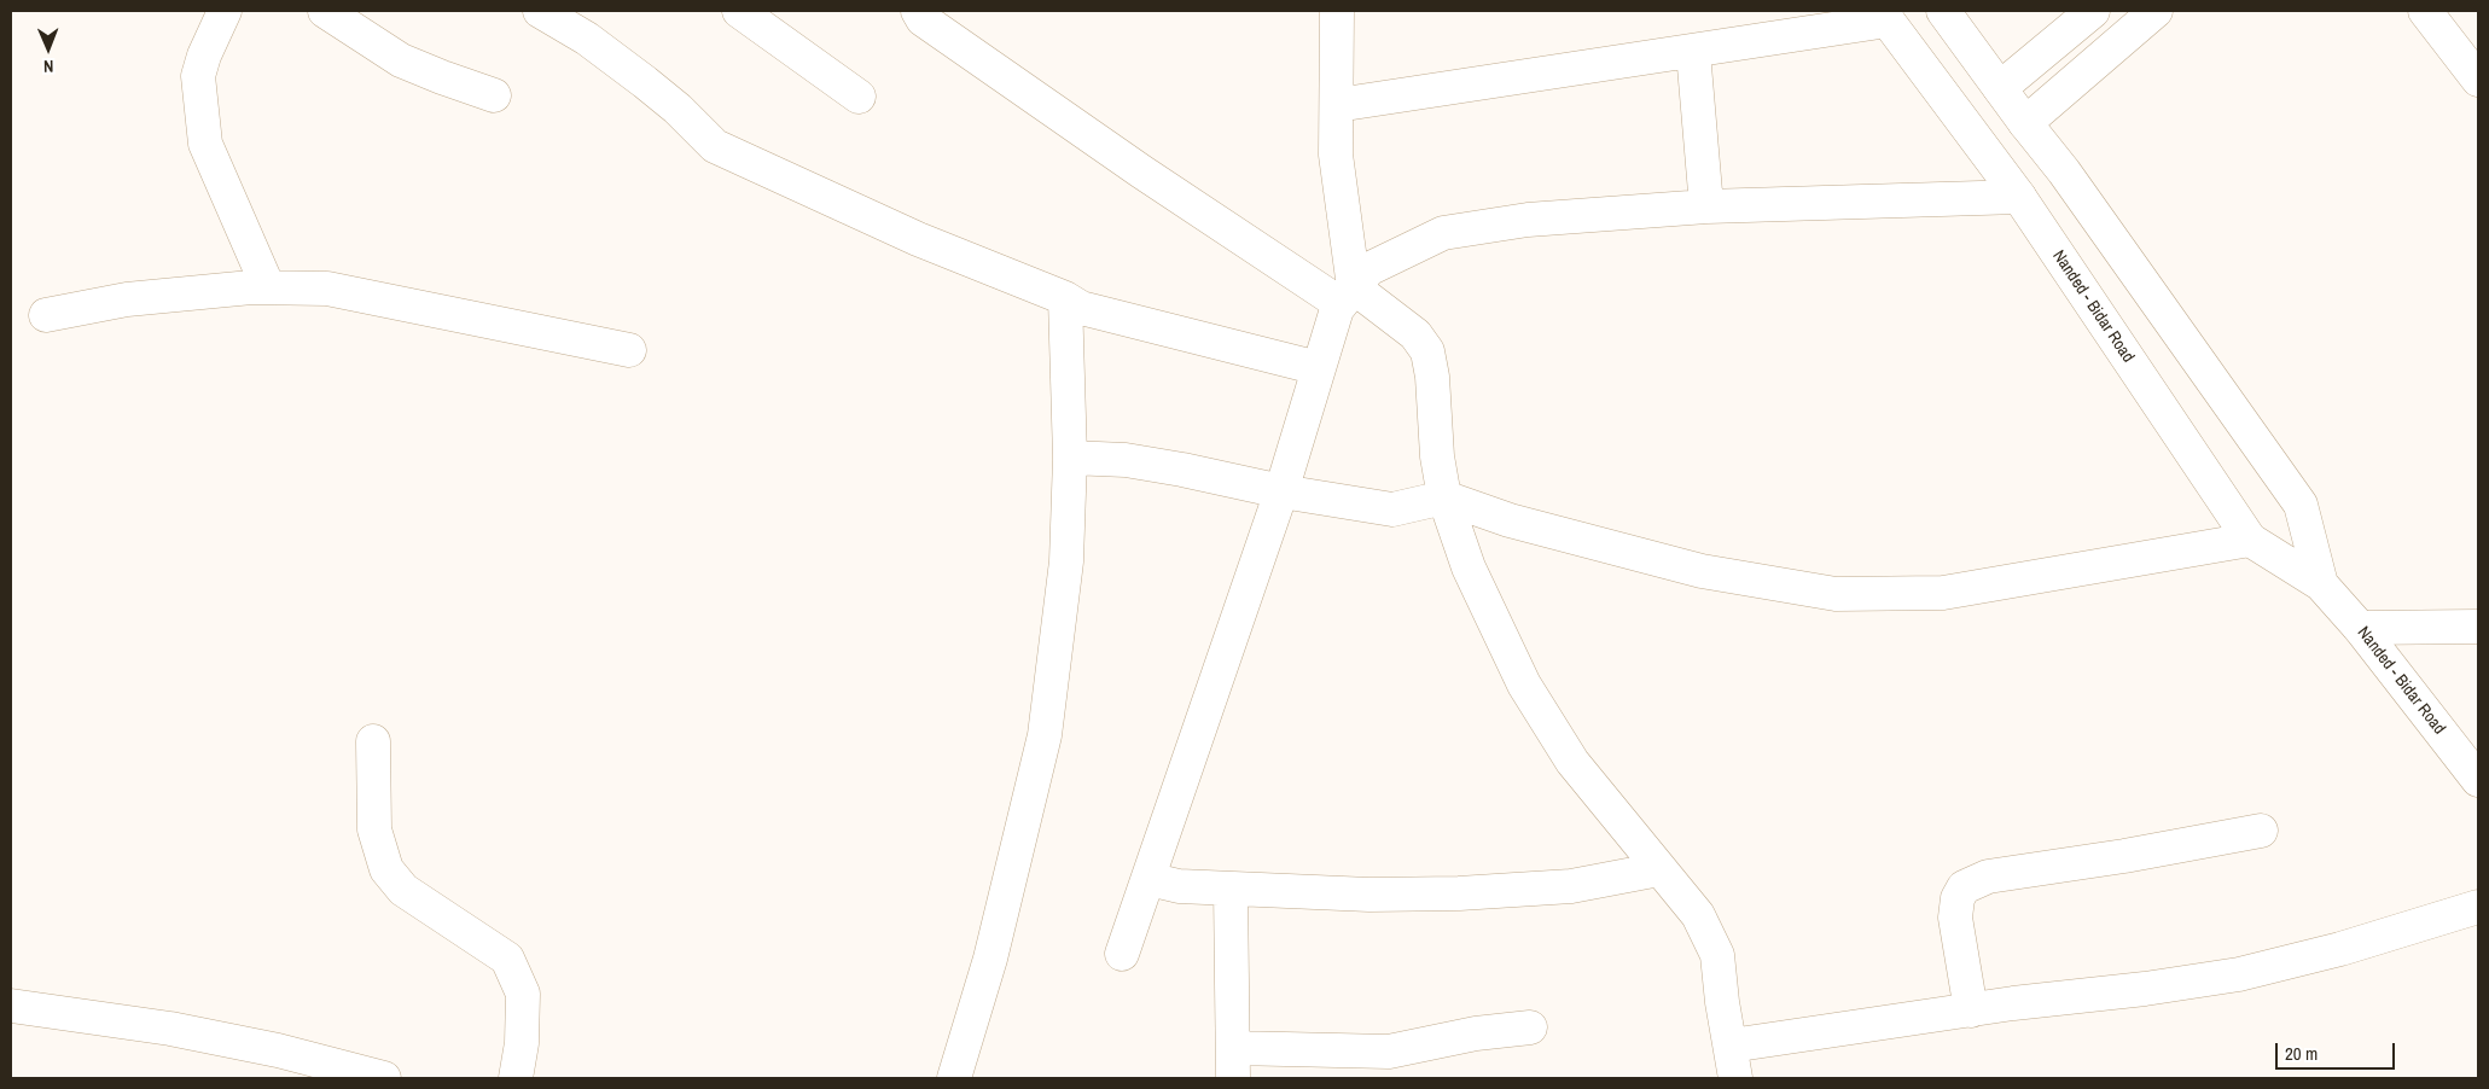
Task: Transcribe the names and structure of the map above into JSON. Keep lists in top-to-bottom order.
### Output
{
  "streets": {
    "street": ["Nanded - Bidar Road"]
  },
  "scale_bar": "20 m",
  "north": "bottom"
}
